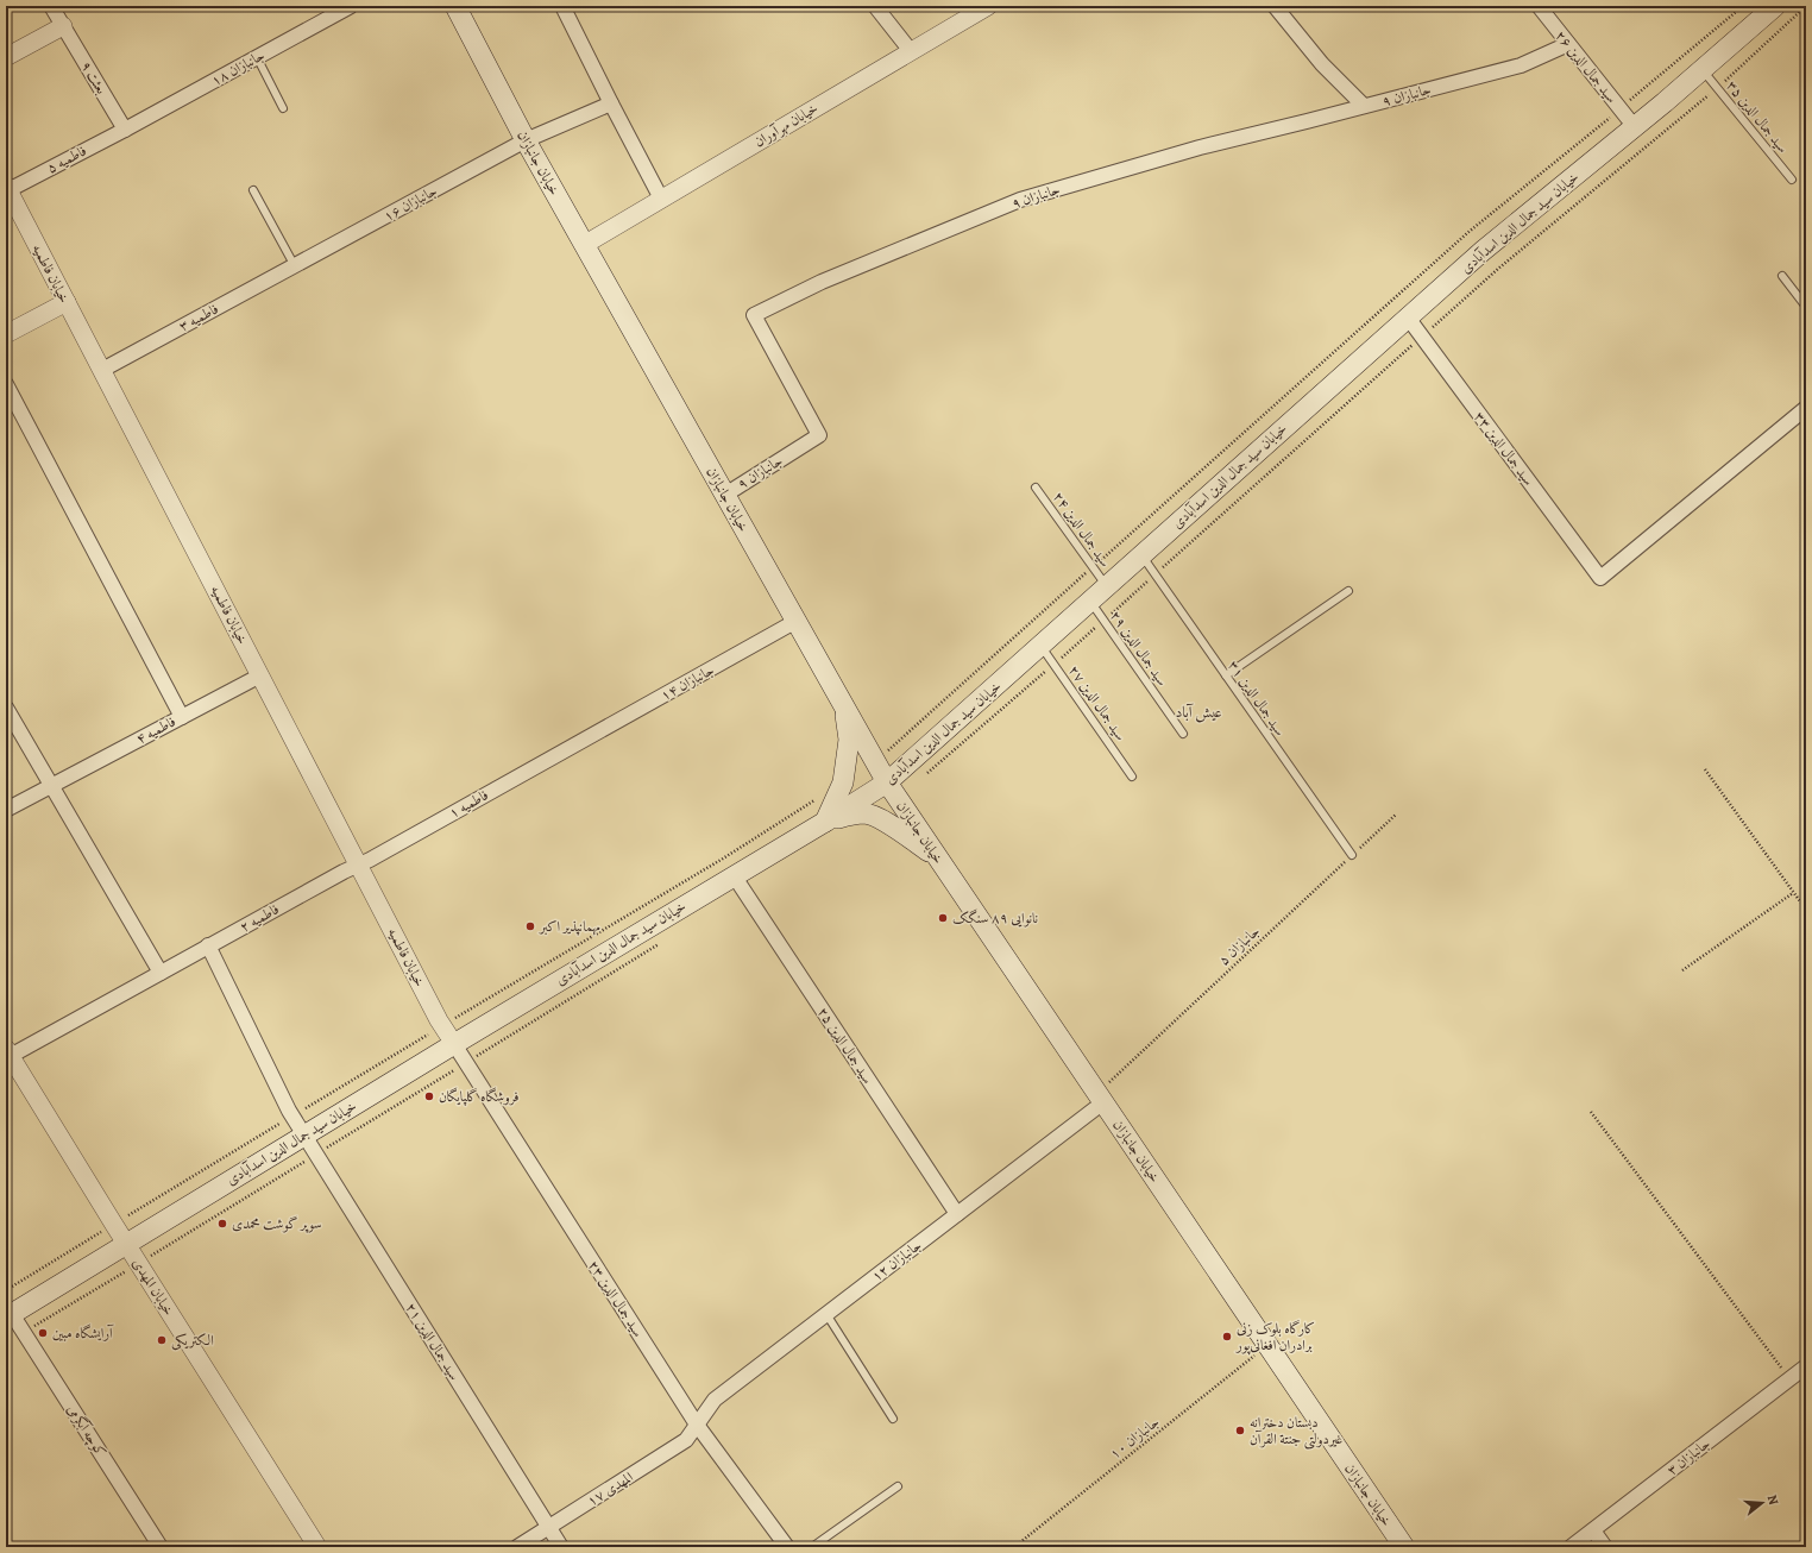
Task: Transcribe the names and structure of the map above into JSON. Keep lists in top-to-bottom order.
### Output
{
  "streets": {
    "main road": ["خیابان جانبازان", "خیابان سید جمال الدین اسدآبادی"],
    "street": [
      "سید جمال الدین ۲۶",
      "جانبازان ۱۸",
      "بعثت ۹",
      "جانبازان ۹",
      "خیابان مهرآوران",
      "فاطمیه ۵",
      "جانبازان ۱۶",
      "خیابان فاطمیه",
      "فاطمیه ۳",
      "سید جمال الدین ۳۳",
      "جانبازان ۱۴",
      "فاطمیه ۴",
      "فاطمیه ۱",
      "فاطمیه ۲",
      "سید جمال الدین ۲۵",
      "جانبازان ۱۲",
      "خیابان المهدی",
      "سید جمال الدین ۲۳",
      "سید جمال الدین ۲۱",
      "کوچه آبگرمی",
      "جانبازان ۳",
      "المهدی ۱۷"
    ],
    "lane": [
      "سید جمال الدین ۳۵",
      "سید جمال الدین ۲۴",
      "سید جمال الدین ۲۹",
      "سید جمال الدین ۳۱",
      "سید جمال الدین ۲۷"
    ],
    "path": ["جانبازان ۵", "جانبازان ۱۰"]
  },
  "crossings": [
    ["سید جمال الدین ۲۶", "جانبازان ۹"],
    ["سید جمال الدین ۲۶", "خیابان سید جمال الدین اسدآبادی"],
    ["جانبازان ۱۸", "بعثت ۹"],
    ["جانبازان ۱۸", "فاطمیه ۵"],
    ["بعثت ۹", "فاطمیه ۵"],
    ["جانبازان ۹", "خیابان جانبازان"],
    ["سید جمال الدین ۳۵", "خیابان سید جمال الدین اسدآبادی"],
    ["خیابان مهرآوران", "خیابان جانبازان"],
    ["فاطمیه ۵", "خیابان فاطمیه"],
    ["خیابان جانبازان", "جانبازان ۱۶"],
    ["خیابان جانبازان", "خیابان سید جمال الدین اسدآبادی"],
    ["خیابان جانبازان", "جانبازان ۱۴"],
    ["خیابان جانبازان", "جانبازان ۵"],
    ["خیابان جانبازان", "جانبازان ۱۲"],
    ["خیابان جانبازان", "جانبازان ۱۰"],
    ["جانبازان ۱۶", "فاطمیه ۳"],
    ["خیابان سید جمال الدین اسدآبادی", "خیابان فاطمیه"],
    ["خیابان سید جمال الدین اسدآبادی", "سید جمال الدین ۳۳"],
    ["خیابان سید جمال الدین اسدآبادی", "سید جمال الدین ۲۴"],
    ["خیابان سید جمال الدین اسدآبادی", "سید جمال الدین ۲۹"],
    ["خیابان سید جمال الدین اسدآبادی", "سید جمال الدین ۳۱"],
    ["خیابان سید جمال الدین اسدآبادی", "سید جمال الدین ۲۷"],
    ["خیابان سید جمال الدین اسدآبادی", "سید جمال الدین ۲۵"],
    ["خیابان سید جمال الدین اسدآبادی", "خیابان المهدی"],
    ["خیابان سید جمال الدین اسدآبادی", "سید جمال الدین ۲۳"],
    ["خیابان سید جمال الدین اسدآبادی", "سید جمال الدین ۲۱"],
    ["خیابان سید جمال الدین اسدآبادی", "کوچه آبگرمی"],
    ["خیابان فاطمیه", "فاطمیه ۳"],
    ["خیابان فاطمیه", "فاطمیه ۴"],
    ["خیابان فاطمیه", "فاطمیه ۱"],
    ["خیابان فاطمیه", "فاطمیه ۲"],
    ["خیابان فاطمیه", "سید جمال الدین ۲۳"],
    ["جانبازان ۱۴", "فاطمیه ۱"],
    ["سید جمال الدین ۳۱", "جانبازان ۵"],
    ["فاطمیه ۱", "فاطمیه ۲"],
    ["فاطمیه ۲", "خیابان المهدی"],
    ["فاطمیه ۲", "سید جمال الدین ۲۱"],
    ["جانبازان ۵", "جانبازان ۱۲"],
    ["سید جمال الدین ۲۵", "جانبازان ۱۲"],
    ["جانبازان ۱۲", "سید جمال الدین ۲۳"],
    ["جانبازان ۱۲", "المهدی ۱۷"],
    ["سید جمال الدین ۲۳", "المهدی ۱۷"],
    ["سید جمال الدین ۲۱", "المهدی ۱۷"]
  ],
  "districts": ["عیش آباد"],
  "places": [
    "نانوایی ۸۹ سنگک",
    "مهمانپذیر اکبر",
    "فروشگاه گلپایگان",
    "سوپر گوشت محمدی",
    "آرایشگاه مبین",
    "کارگاه بلوک زنی برادران افغانی‌پور",
    "الکتریکی",
    "دبستان دخترانه غیردولتی جنتة القرآن"
  ],
  "north": "right"
}
